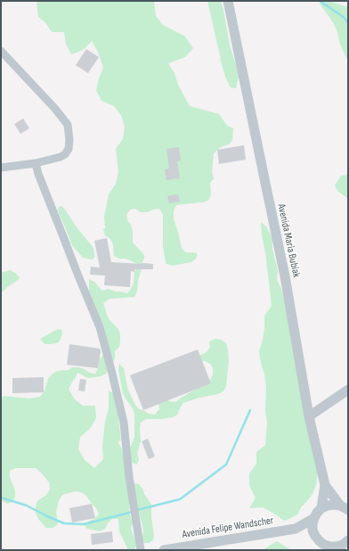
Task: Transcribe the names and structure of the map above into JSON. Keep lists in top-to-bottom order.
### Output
{
  "streets": {
    "street": ["Avenida Maria Bubiak", "Avenida Felipe Wandscher"]
  },
  "crossings": [
    ["Avenida Maria Bubiak", "Avenida Felipe Wandscher"]
  ]
}
